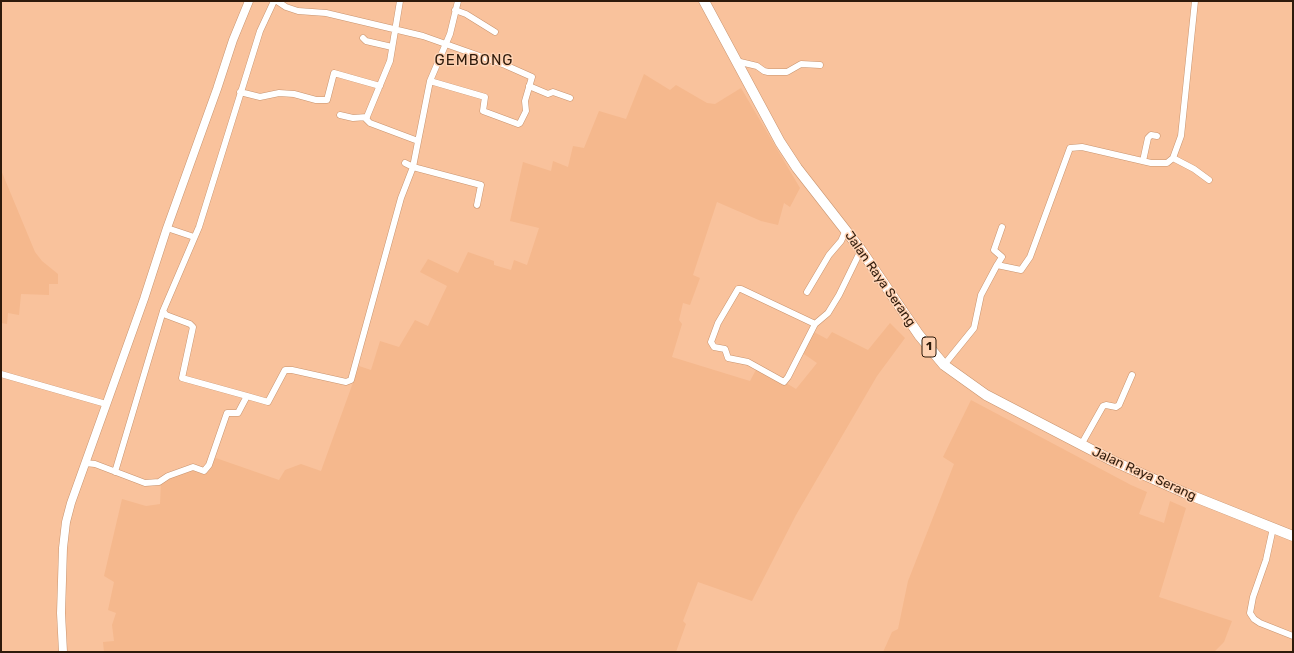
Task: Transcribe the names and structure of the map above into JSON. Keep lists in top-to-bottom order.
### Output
{
  "streets": {
    "highway": ["Jalan Raya Serang", "1"]
  },
  "districts": ["GEMBONG"]
}
